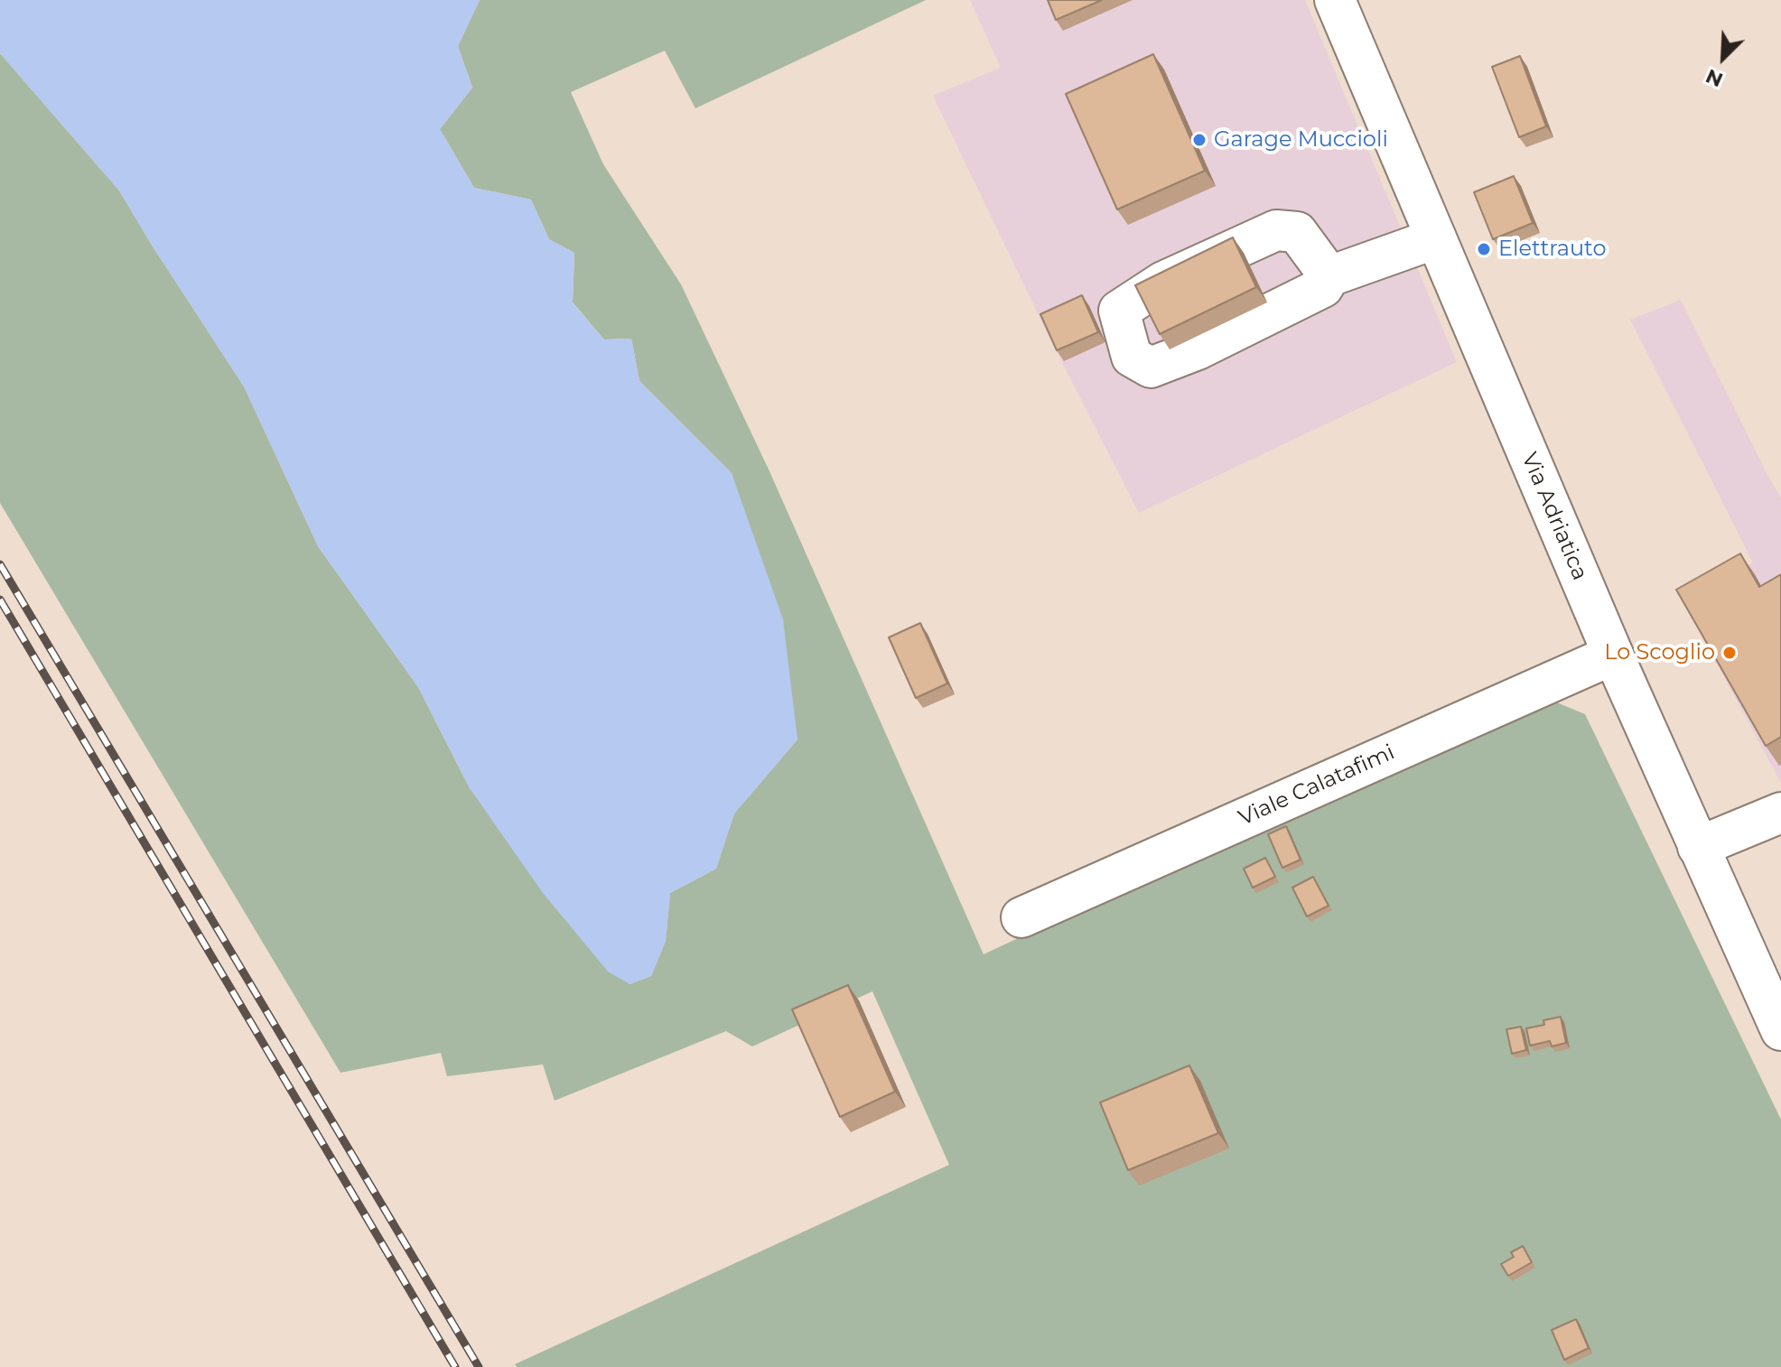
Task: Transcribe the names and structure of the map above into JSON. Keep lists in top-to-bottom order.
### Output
{
  "streets": {
    "main road": ["Via Adriatica", "Viale Calatafimi"]
  },
  "crossings": [
    ["Via Adriatica", "Viale Calatafimi"]
  ],
  "places": ["Garage Muccioli", "Elettrauto", "Lo Scoglio"],
  "north": "bottom left"
}
